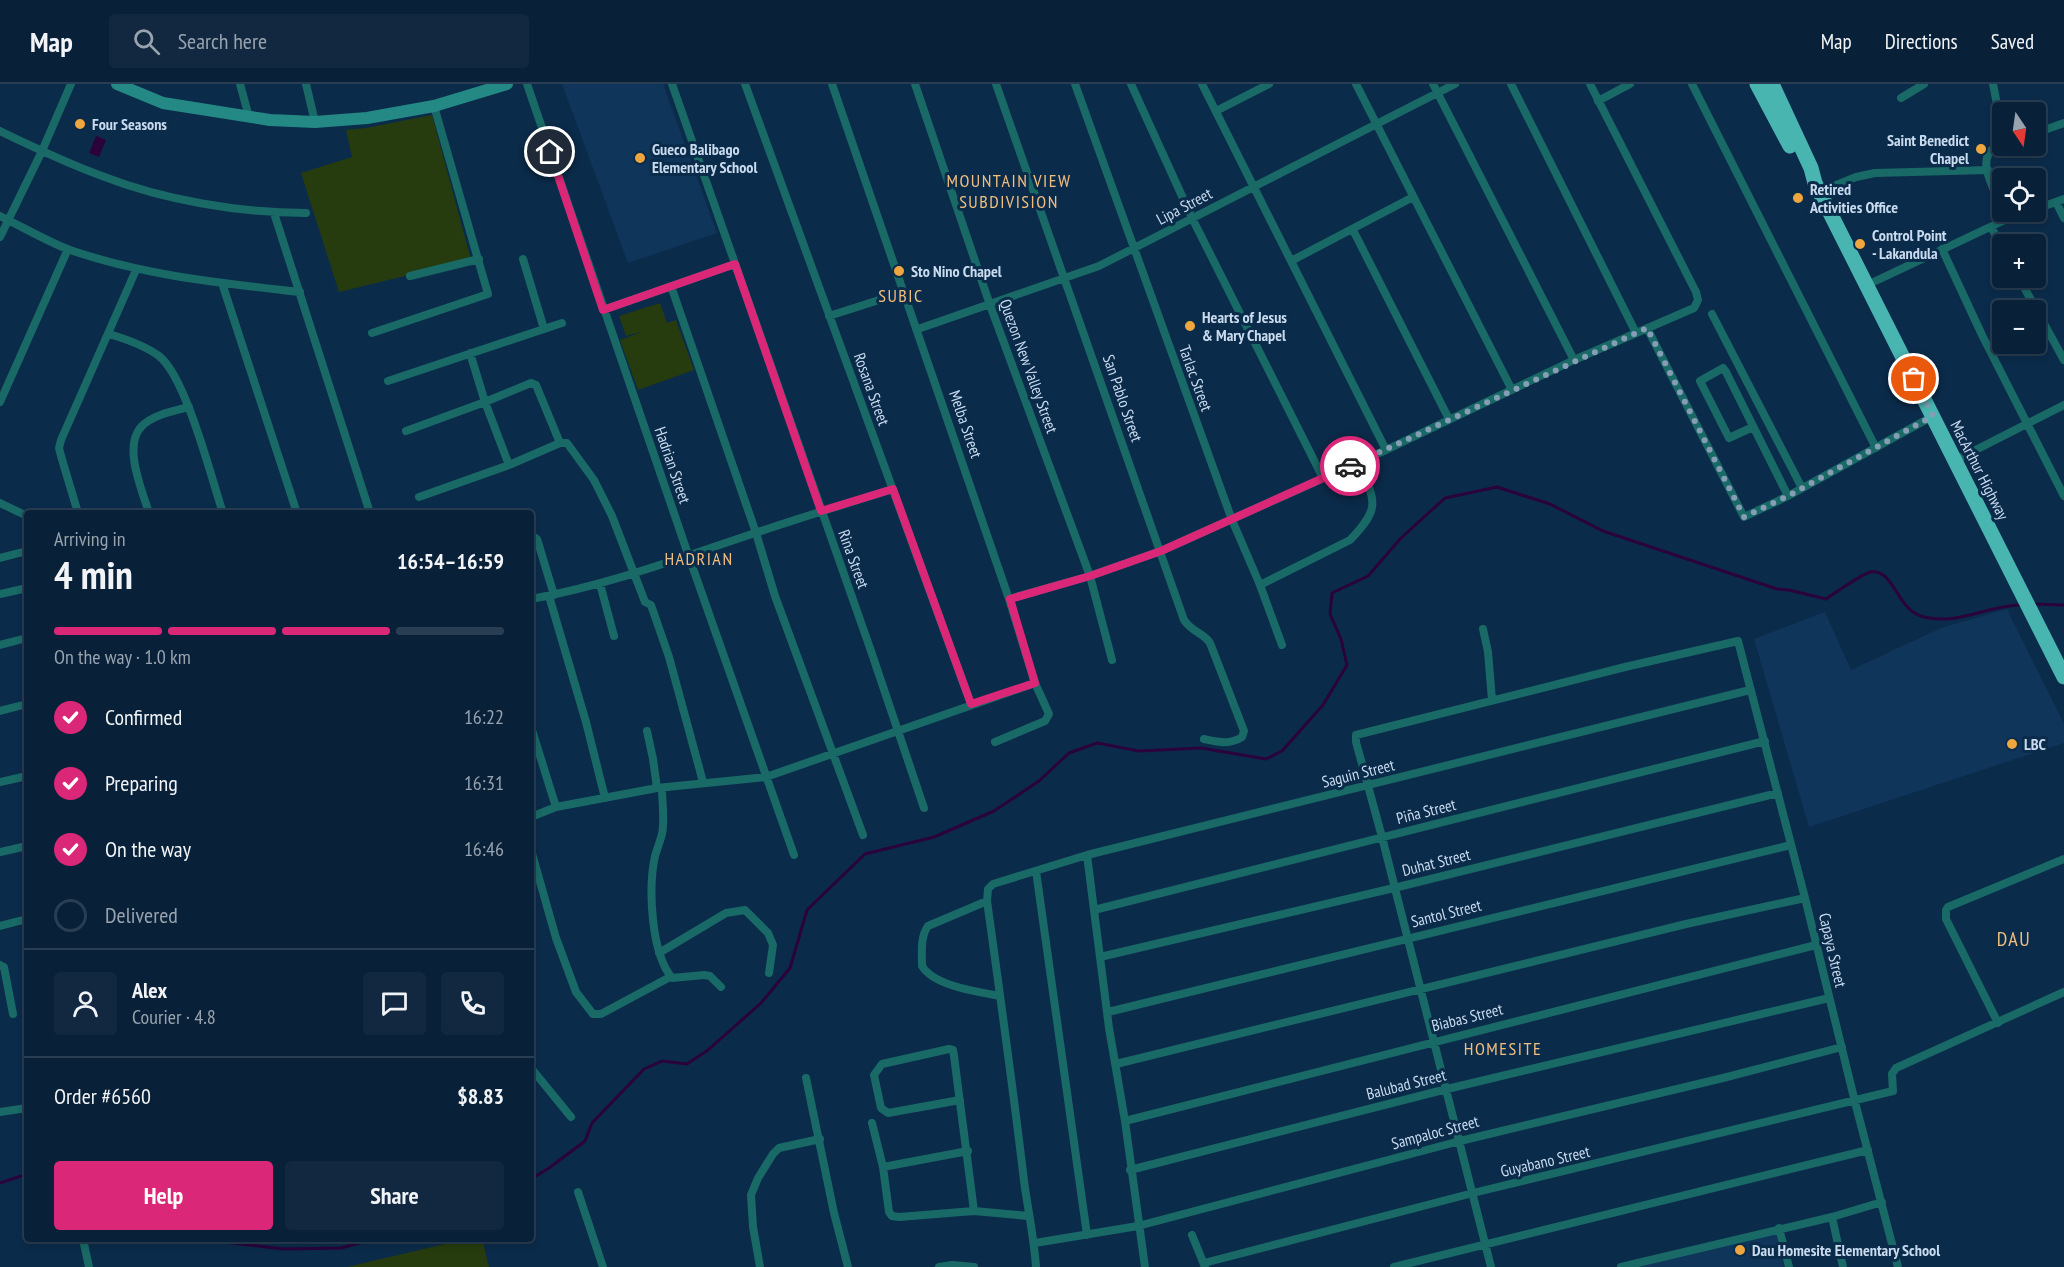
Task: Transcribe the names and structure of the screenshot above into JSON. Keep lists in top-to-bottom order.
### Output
{
  "streets": {
    "highway": ["MacArthur Highway"],
    "street": [
      "Lipa Street",
      "Quezon New Valley Street",
      "Tarlac Street",
      "Rosana Street",
      "San Pablo Street",
      "Melba Street",
      "Hadrian Street",
      "Rina Street",
      "Saguin Street",
      "Piña Street",
      "Duhat Street",
      "Santol Street",
      "Capaya Street",
      "Biabas Street",
      "Balubad Street",
      "Sampaloc Street",
      "Guyabano Street"
    ]
  },
  "crossings": [
    ["Lipa Street", "Quezon New Valley Street"],
    ["Lipa Street", "Tarlac Street"],
    ["Lipa Street", "San Pablo Street"],
    ["Lipa Street", "Melba Street"],
    ["Saguin Street", "Capaya Street"],
    ["Piña Street", "Capaya Street"],
    ["Duhat Street", "Capaya Street"],
    ["Santol Street", "Capaya Street"],
    ["Capaya Street", "Biabas Street"],
    ["Capaya Street", "Balubad Street"],
    ["Capaya Street", "Sampaloc Street"],
    ["Capaya Street", "Guyabano Street"]
  ],
  "districts": [
    "MOUNTAIN VIEW SUBDIVISION",
    "SUBIC",
    "HADRIAN",
    "DAU",
    "HOMESITE"
  ],
  "places": [
    "Four Seasons",
    "Saint Benedict Chapel",
    "Gueco Balibago Elementary School",
    "Retired Activities Office",
    "Control Point - Lakandula",
    "Sto Nino Chapel",
    "Hearts of Jesus & Mary Chapel",
    "LBC",
    "Dau Homesite Elementary School"
  ],
  "north": "bottom",
  "page": {
    "header": "Map",
    "search": "Search here",
    "nav": ["Map", "Directions", "Saved"],
    "map_buttons": ["+", "−"],
    "heading": ["4 min", "Arriving in", "16:54–16:59"],
    "panel": [
      "Alex",
      "Courier · 4.8",
      "Order #6560",
      "$8.83"
    ],
    "bar": "On the way · 1.0 km",
    "list": [
      ["Confirmed", "16:22"],
      ["Preparing", "16:31"],
      ["On the way", "16:46"],
      "Delivered"
    ],
    "buttons": ["Help", "Share"]
  }
}
